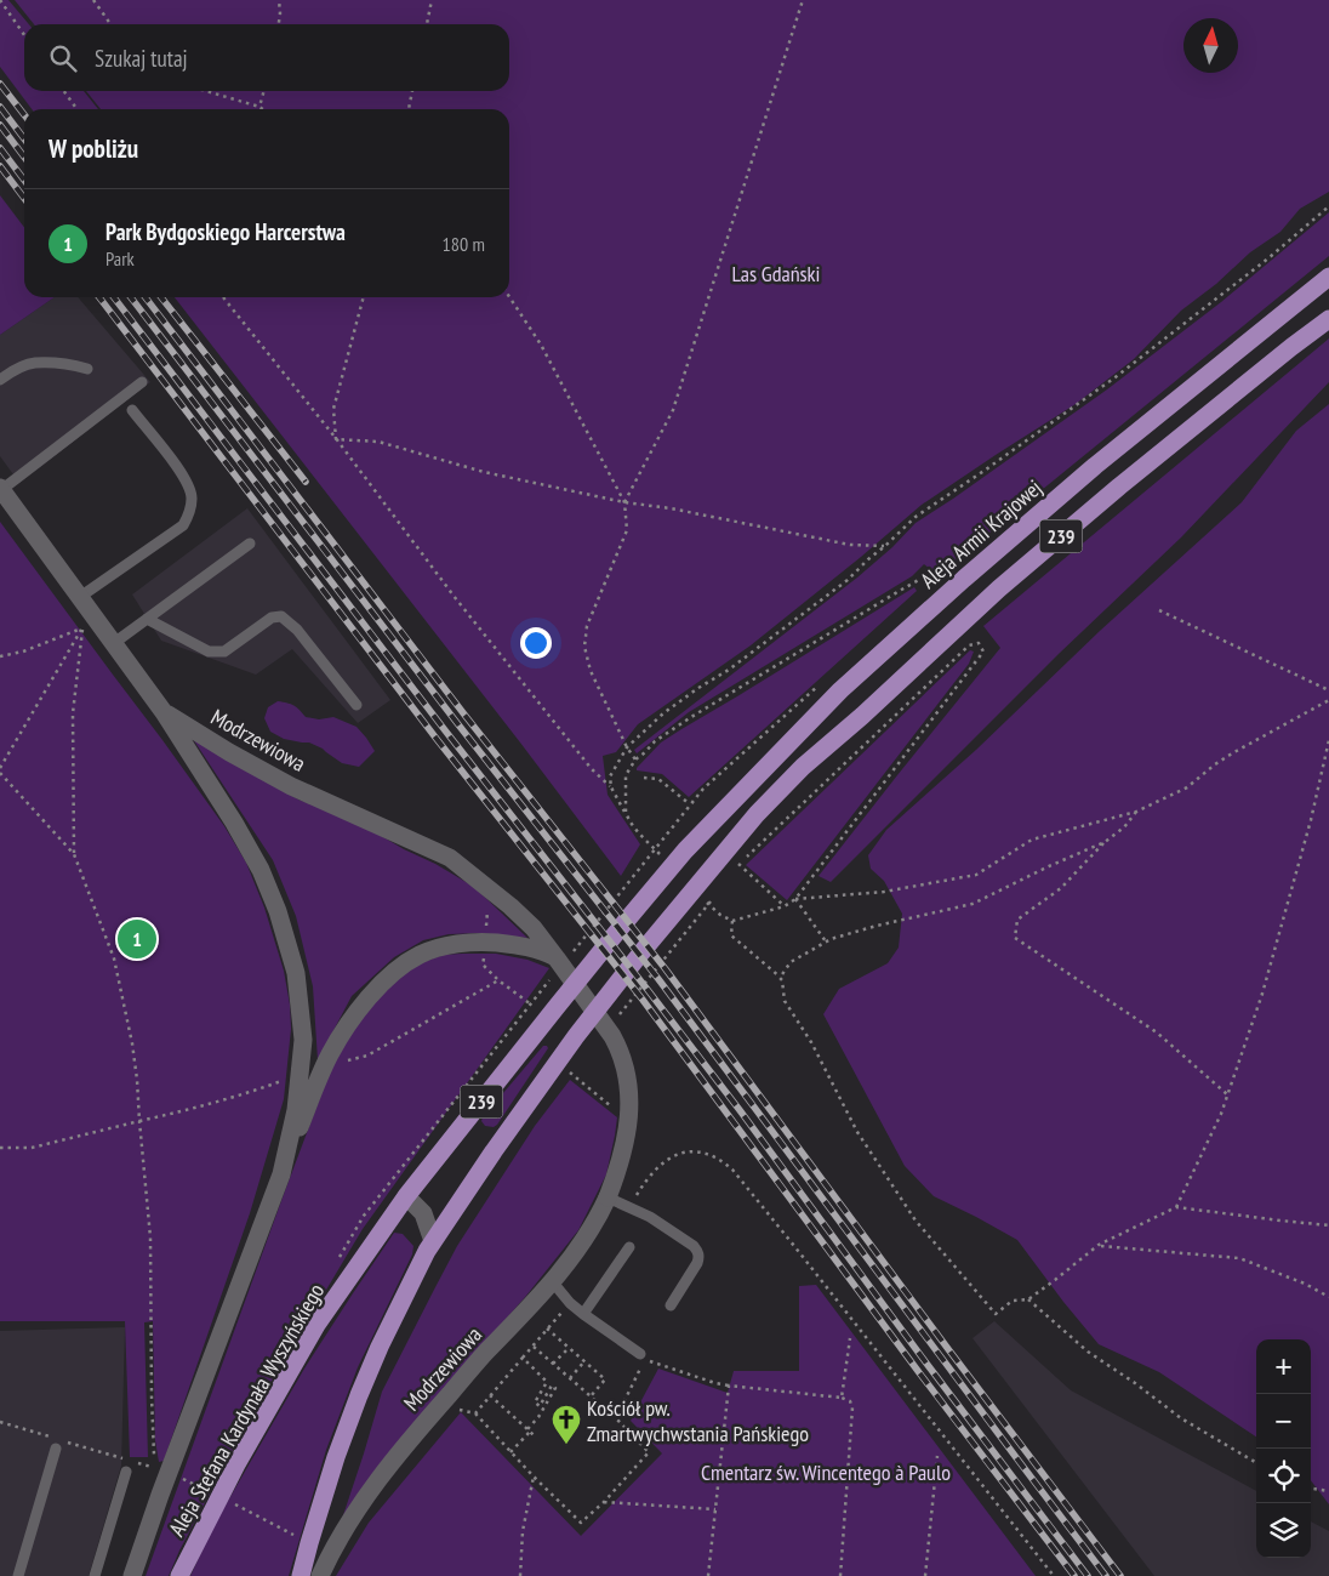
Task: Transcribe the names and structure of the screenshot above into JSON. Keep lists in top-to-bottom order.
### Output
{
  "streets": {
    "main road": ["Aleja Armii Krajowej", "239", "Aleja Stefana Kardynała Wyszyńskiego"],
    "street": ["Modrzewiowa"]
  },
  "crossings": [
    ["Aleja Armii Krajowej", "Aleja Stefana Kardynała Wyszyńskiego"]
  ],
  "parks": ["Las Gdański", "Cmentarz św. Wincentego à Paulo"],
  "places": {
    "church": ["Kościół pw. Zmartwychwstania Pańskiego"]
  },
  "north": "top",
  "page": {
    "search": "Szukaj tutaj",
    "heading": "W pobliżu",
    "list": [
      {
        "mark": "1",
        "name": "Park Bydgoskiego Harcerstwa",
        "note": "Park",
        "value": "180 m"
      }
    ],
    "pins": "1",
    "map_buttons": ["+", "−"]
  }
}
